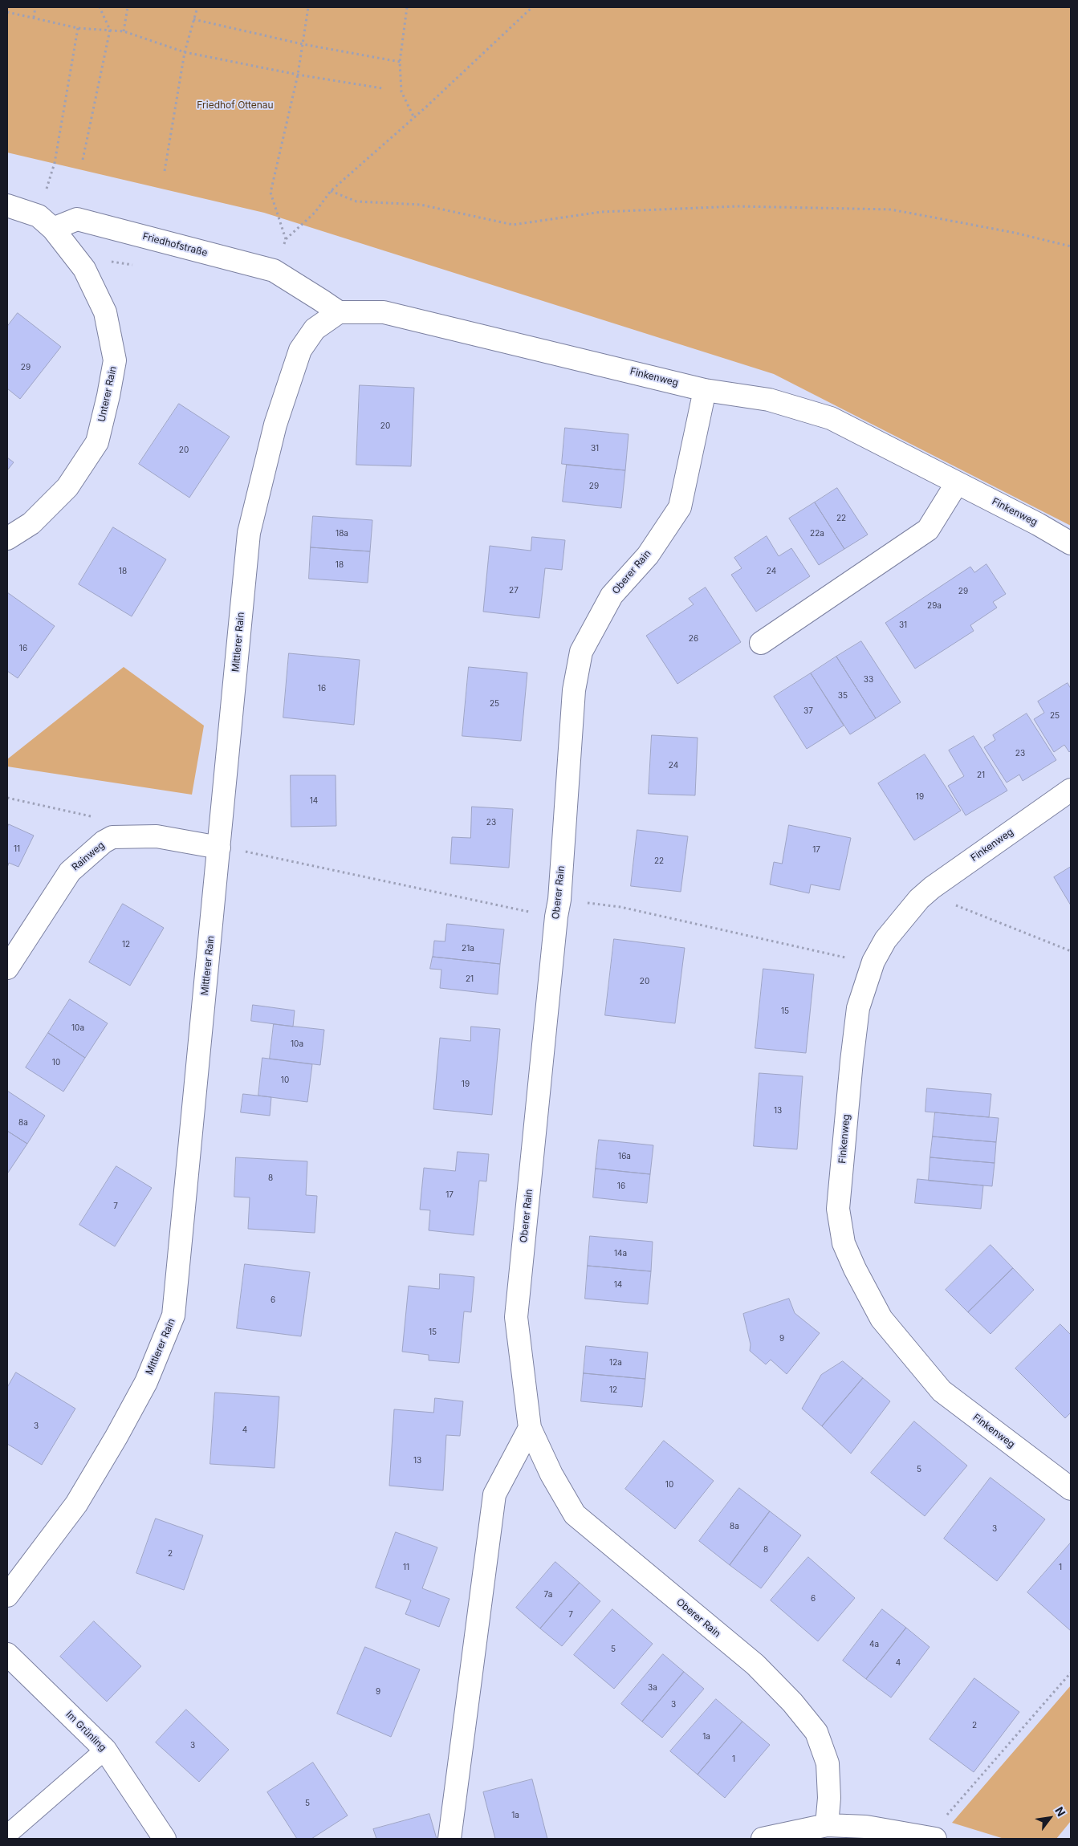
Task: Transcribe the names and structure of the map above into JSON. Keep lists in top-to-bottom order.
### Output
{
  "streets": {
    "street": [
      "Friedhofstraße",
      "Finkenweg",
      "Unterer Rain",
      "Oberer Rain",
      "Mittlerer Rain",
      "Rainweg",
      "Im Grünling"
    ]
  },
  "crossings": [
    ["Friedhofstraße", "Finkenweg"],
    ["Friedhofstraße", "Unterer Rain"],
    ["Friedhofstraße", "Mittlerer Rain"],
    ["Finkenweg", "Oberer Rain"],
    ["Finkenweg", "Mittlerer Rain"],
    ["Mittlerer Rain", "Rainweg"]
  ],
  "parks": ["Friedhof Ottenau"],
  "house_numbers": [
    "29",
    "20",
    "31",
    "20",
    "29",
    "22",
    "18a",
    "22a",
    "18",
    "18",
    "24",
    "27",
    "29",
    "29a",
    "31",
    "26",
    "16",
    "33",
    "16",
    "35",
    "25",
    "37",
    "25",
    "23",
    "24",
    "21",
    "19",
    "14",
    "23",
    "11",
    "17",
    "22",
    "12",
    "21a",
    "21",
    "20",
    "15",
    "10a",
    "10a",
    "10",
    "10",
    "19",
    "13",
    "8a",
    "16a",
    "8",
    "16",
    "17",
    "7",
    "14a",
    "14",
    "6",
    "15",
    "9",
    "12a",
    "12",
    "3",
    "4",
    "13",
    "5",
    "10",
    "8a",
    "3",
    "8",
    "2",
    "11",
    "1",
    "7a",
    "6",
    "7",
    "4a",
    "5",
    "4",
    "3a",
    "9",
    "3",
    "2",
    "1a",
    "3",
    "1",
    "5",
    "1a"
  ],
  "north": "top right"
}
